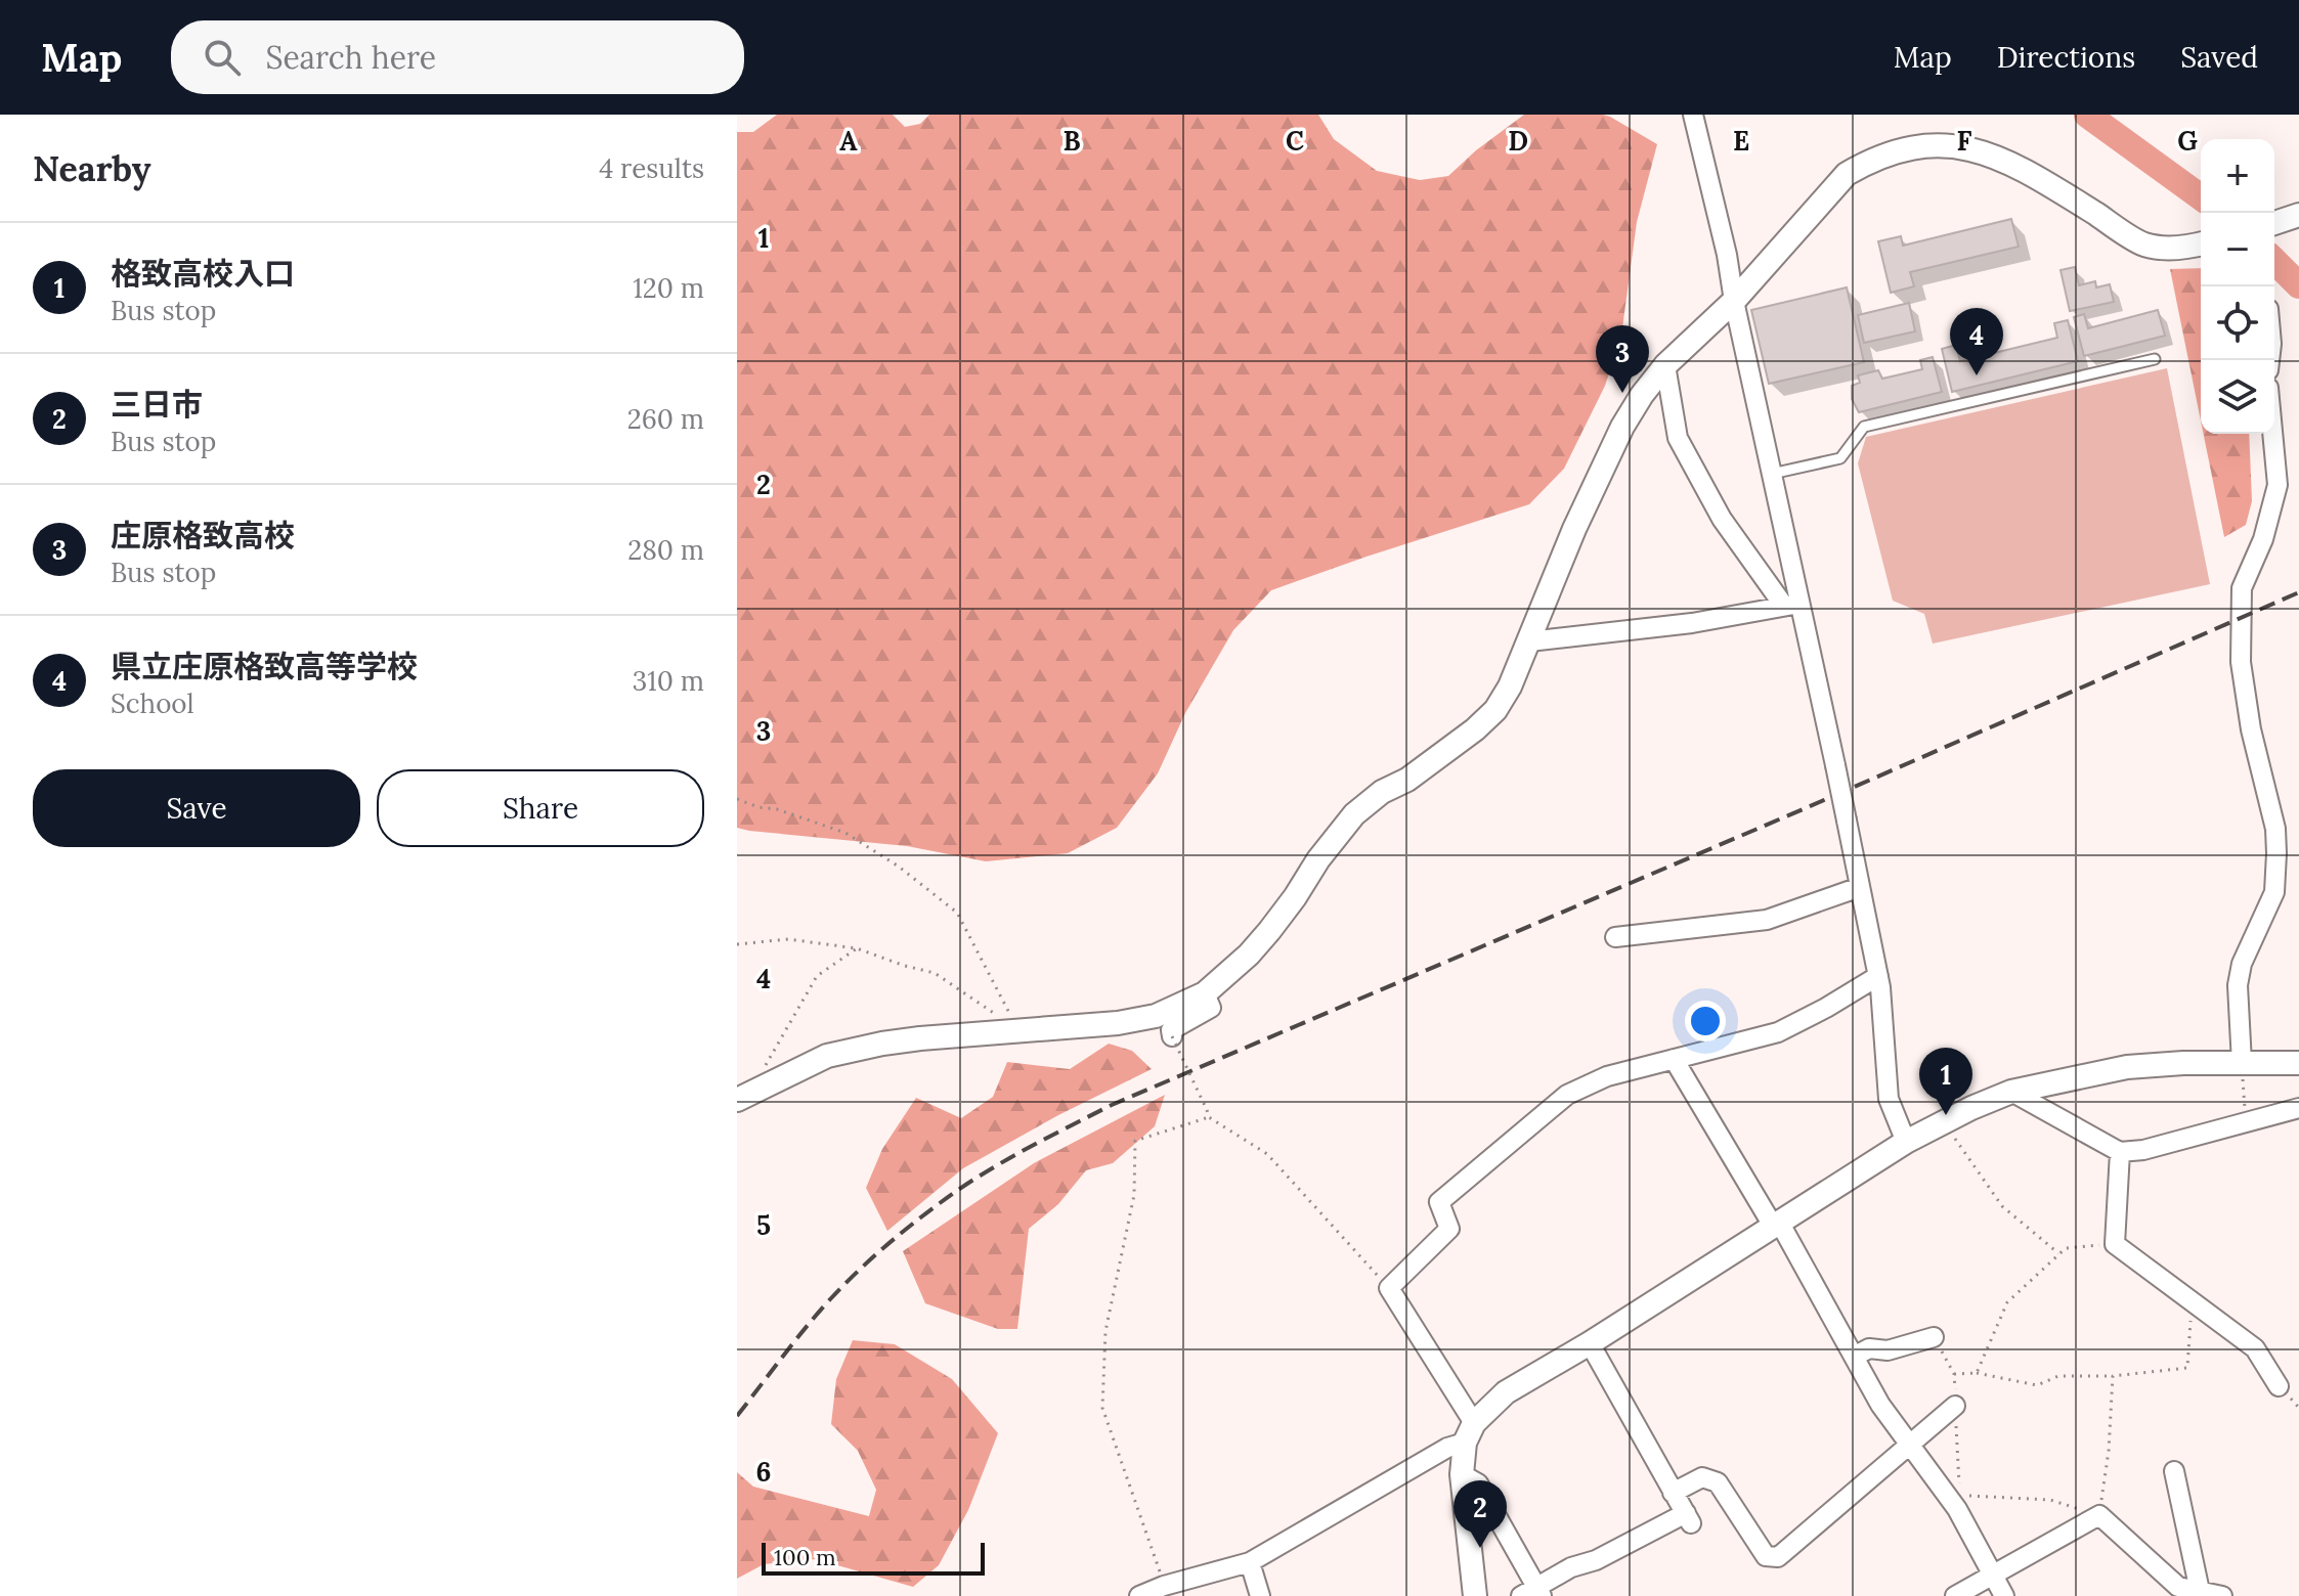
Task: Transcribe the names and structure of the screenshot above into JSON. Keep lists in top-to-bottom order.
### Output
{
  "scale_bar": "100 m",
  "page": {
    "header": "Map",
    "search": "Search here",
    "nav": ["Map", "Directions", "Saved"],
    "heading": ["Nearby", "4 results"],
    "map_buttons": ["+", "−"],
    "list": [
      {
        "mark": "1",
        "name": "格致高校入口",
        "note": "Bus stop",
        "value": "120 m"
      },
      {
        "mark": "2",
        "name": "三日市",
        "note": "Bus stop",
        "value": "260 m"
      },
      {
        "mark": "3",
        "name": "庄原格致高校",
        "note": "Bus stop",
        "value": "280 m"
      },
      {
        "mark": "4",
        "name": "県立庄原格致高等学校",
        "note": "School",
        "value": "310 m"
      }
    ],
    "pins": [
      "4",
      "3",
      "1",
      "2"
    ],
    "buttons": ["Save", "Share"],
    "scale": "100 m"
  },
  "grid": {
    "columns": [
      "A",
      "B",
      "C",
      "D",
      "E",
      "F",
      "G"
    ],
    "rows": [
      "1",
      "2",
      "3",
      "4",
      "5",
      "6"
    ]
  }
}
